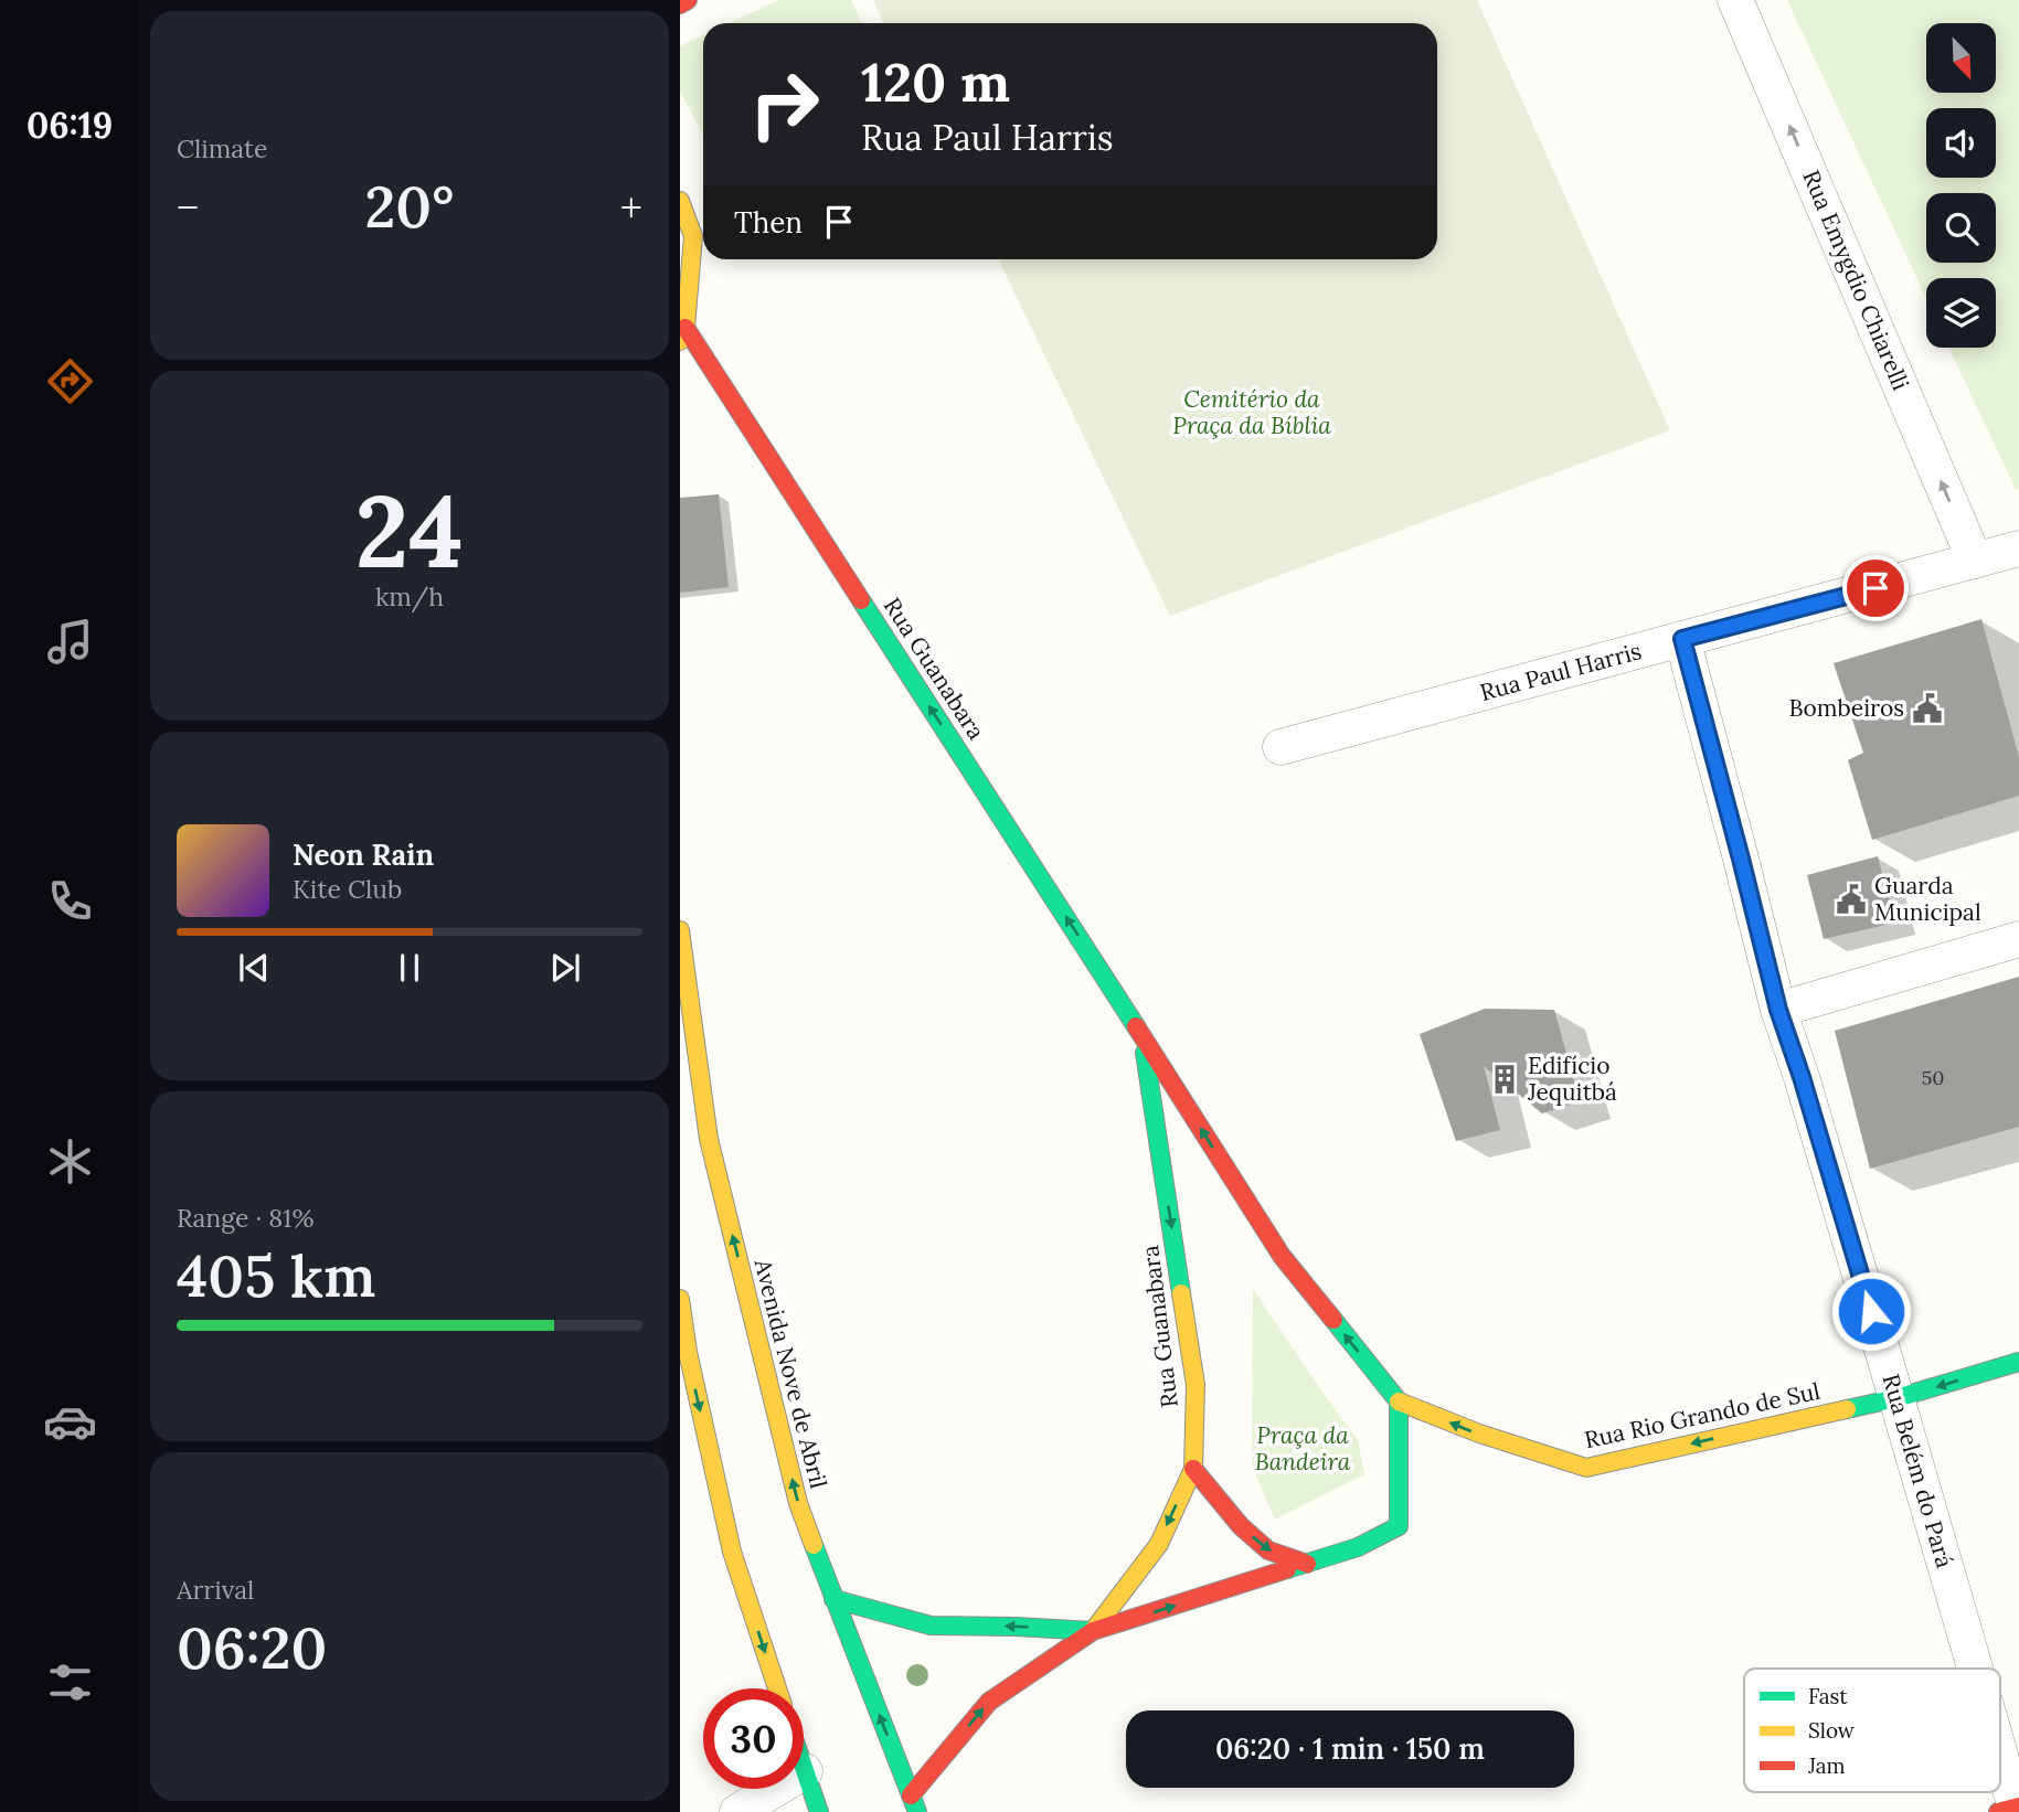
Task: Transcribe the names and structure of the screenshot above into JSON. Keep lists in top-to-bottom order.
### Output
{
  "streets": {
    "street": [
      "Rua Emygdio Chiarelli",
      "Rua Guanabara",
      "Rua Paul Harris",
      "Avenida Nove de Abril",
      "Rua Rio Grando de Sul",
      "Rua Belém do Pará"
    ]
  },
  "crossings": [
    ["Rua Emygdio Chiarelli", "Rua Paul Harris"],
    ["Rua Guanabara", "Rua Rio Grando de Sul"],
    ["Rua Paul Harris", "Rua Belém do Pará"],
    ["Rua Rio Grando de Sul", "Rua Belém do Pará"]
  ],
  "one_way": ["Rua Emygdio Chiarelli", "Rua Rio Grando de Sul"],
  "parks": ["Cemitério da Praça da Bíblia", "Praça da Bandeira"],
  "places": {
    "public building": ["Bombeiros", "Guarda Municipal"],
    "building": ["Edifício Jequitbá"]
  },
  "house_numbers": ["50"],
  "legend": ["Fast", "Slow", "Jam"],
  "north": "bottom right",
  "page": {
    "tabs": "06:19",
    "tile": [
      "Climate",
      ["24", "km/h"],
      ["Range · 81%", "405 km"],
      ["Arrival", "06:20"]
    ],
    "turn": ["120 m", "Rua Paul Harris"],
    "heat": ["−", "20°", "+"],
    "then": "Then",
    "song": ["Neon Rain", "Kite Club"],
    "limit": "30",
    "trip": "06:20 · 1 min · 150 m"
  }
}
